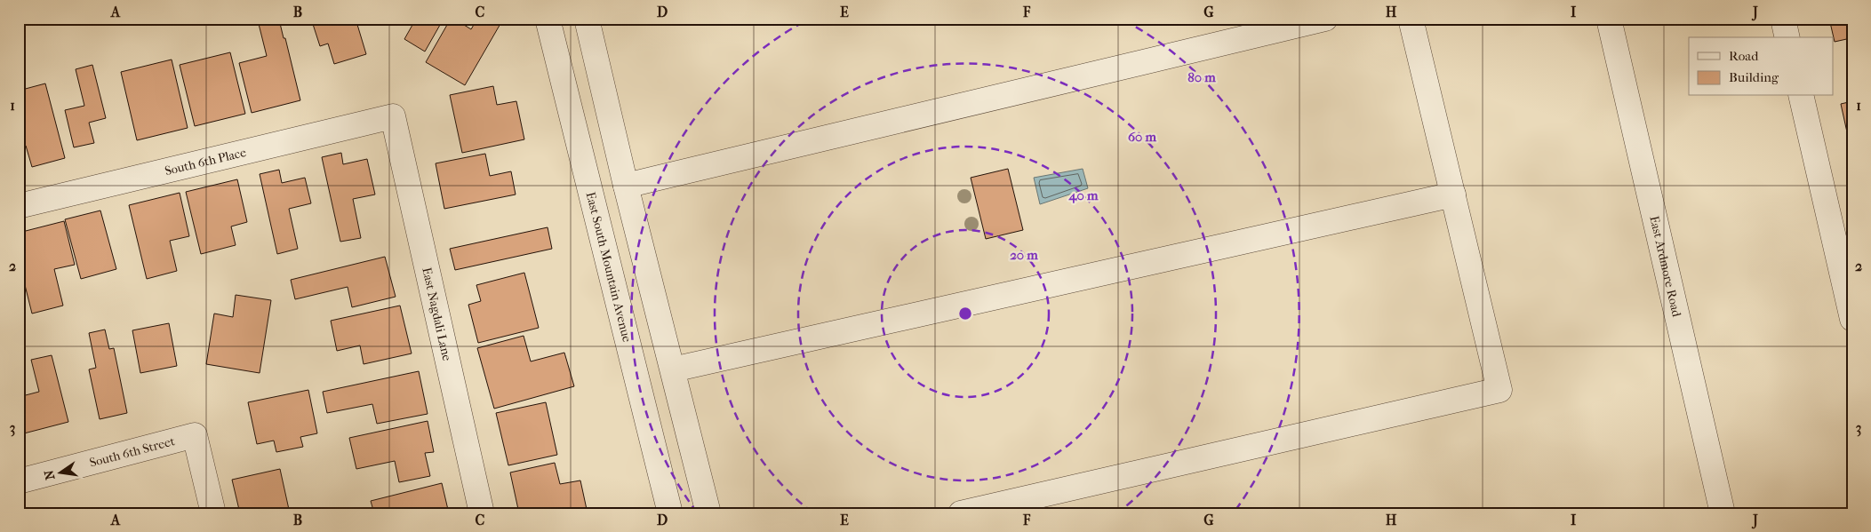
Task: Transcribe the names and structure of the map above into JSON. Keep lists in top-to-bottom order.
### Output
{
  "streets": {
    "street": [
      "South 6th Place",
      "East Ardmore Road",
      "East South Mountain Avenue",
      "East Nagdali Lane",
      "South 6th Street"
    ]
  },
  "crossings": [
    ["South 6th Place", "East Nagdali Lane"]
  ],
  "legend": ["Road", "Building"],
  "north": "left",
  "grid": {
    "columns": [
      "A",
      "B",
      "C",
      "D",
      "E",
      "F",
      "G",
      "H",
      "I",
      "J"
    ],
    "rows": ["1", "2", "3"]
  },
  "rings": [
    "80 m",
    "60 m",
    "40 m",
    "20 m"
  ]
}
